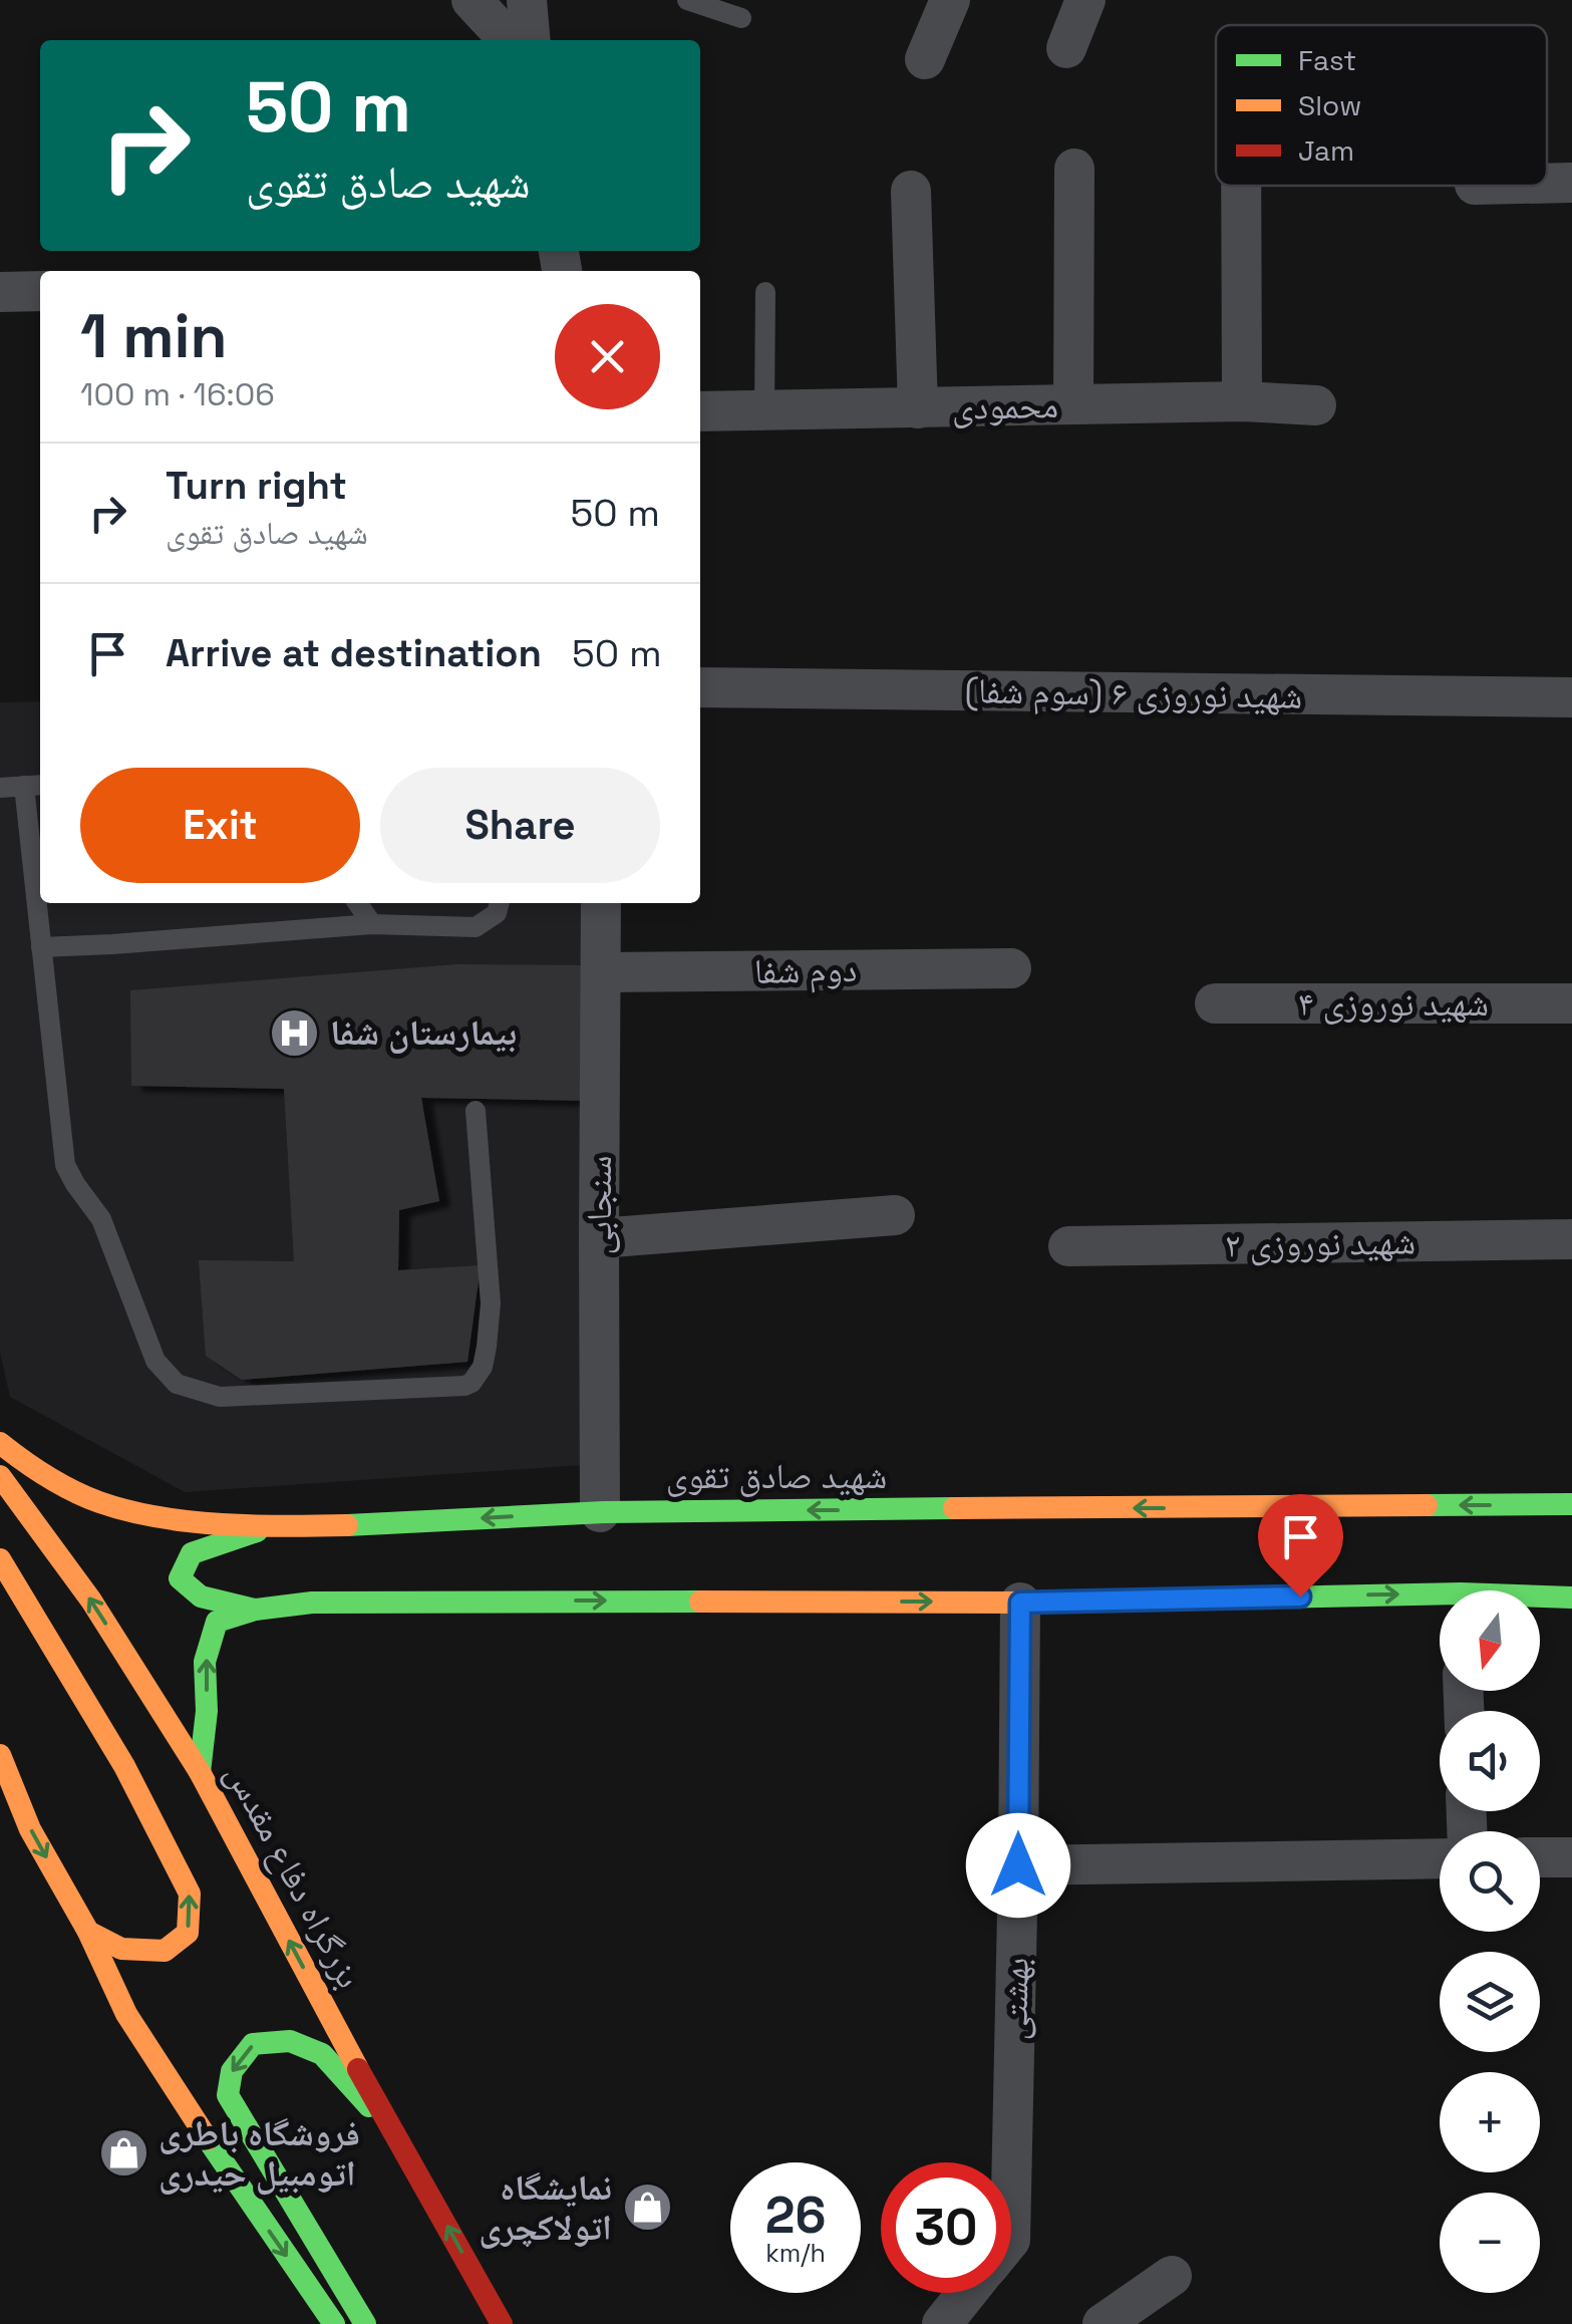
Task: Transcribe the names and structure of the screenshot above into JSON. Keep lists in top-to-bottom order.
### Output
{
  "streets": {
    "main road": ["شهید صادق تقوی", "بزرگراه دفاع مقدس"],
    "street": [
      "محمودی",
      "شهید نوروزی ۶ (سوم شفا)",
      "دوم شفا",
      "شهید نوروزی ۴",
      "سنجابی",
      "شهید نوروزی ۲",
      "بهشتی"
    ]
  },
  "crossings": [
    ["دوم شفا", "سنجابی"],
    ["سنجابی", "شهید صادق تقوی"]
  ],
  "places": {
    "hospital": ["بیمارستان شفا"],
    "shop": ["فروشگاه باطری اتومبیل حیدری", "نمایشگاه اتولاکچری"]
  },
  "legend": ["Fast", "Slow", "Jam"],
  "north": "bottom",
  "page": {
    "turn": ["50 m", "شهید صادق تقوی"],
    "heading": ["1 min", "100 m · 16:06"],
    "list": [
      {
        "name": "Turn right",
        "note": "شهید صادق تقوی",
        "value": "50 m"
      },
      {
        "name": "Arrive at destination",
        "value": "50 m"
      }
    ],
    "buttons": ["Exit", "Share"],
    "map_buttons": ["+", "−"],
    "speed": "26 km/h",
    "limit": "30"
  }
}
